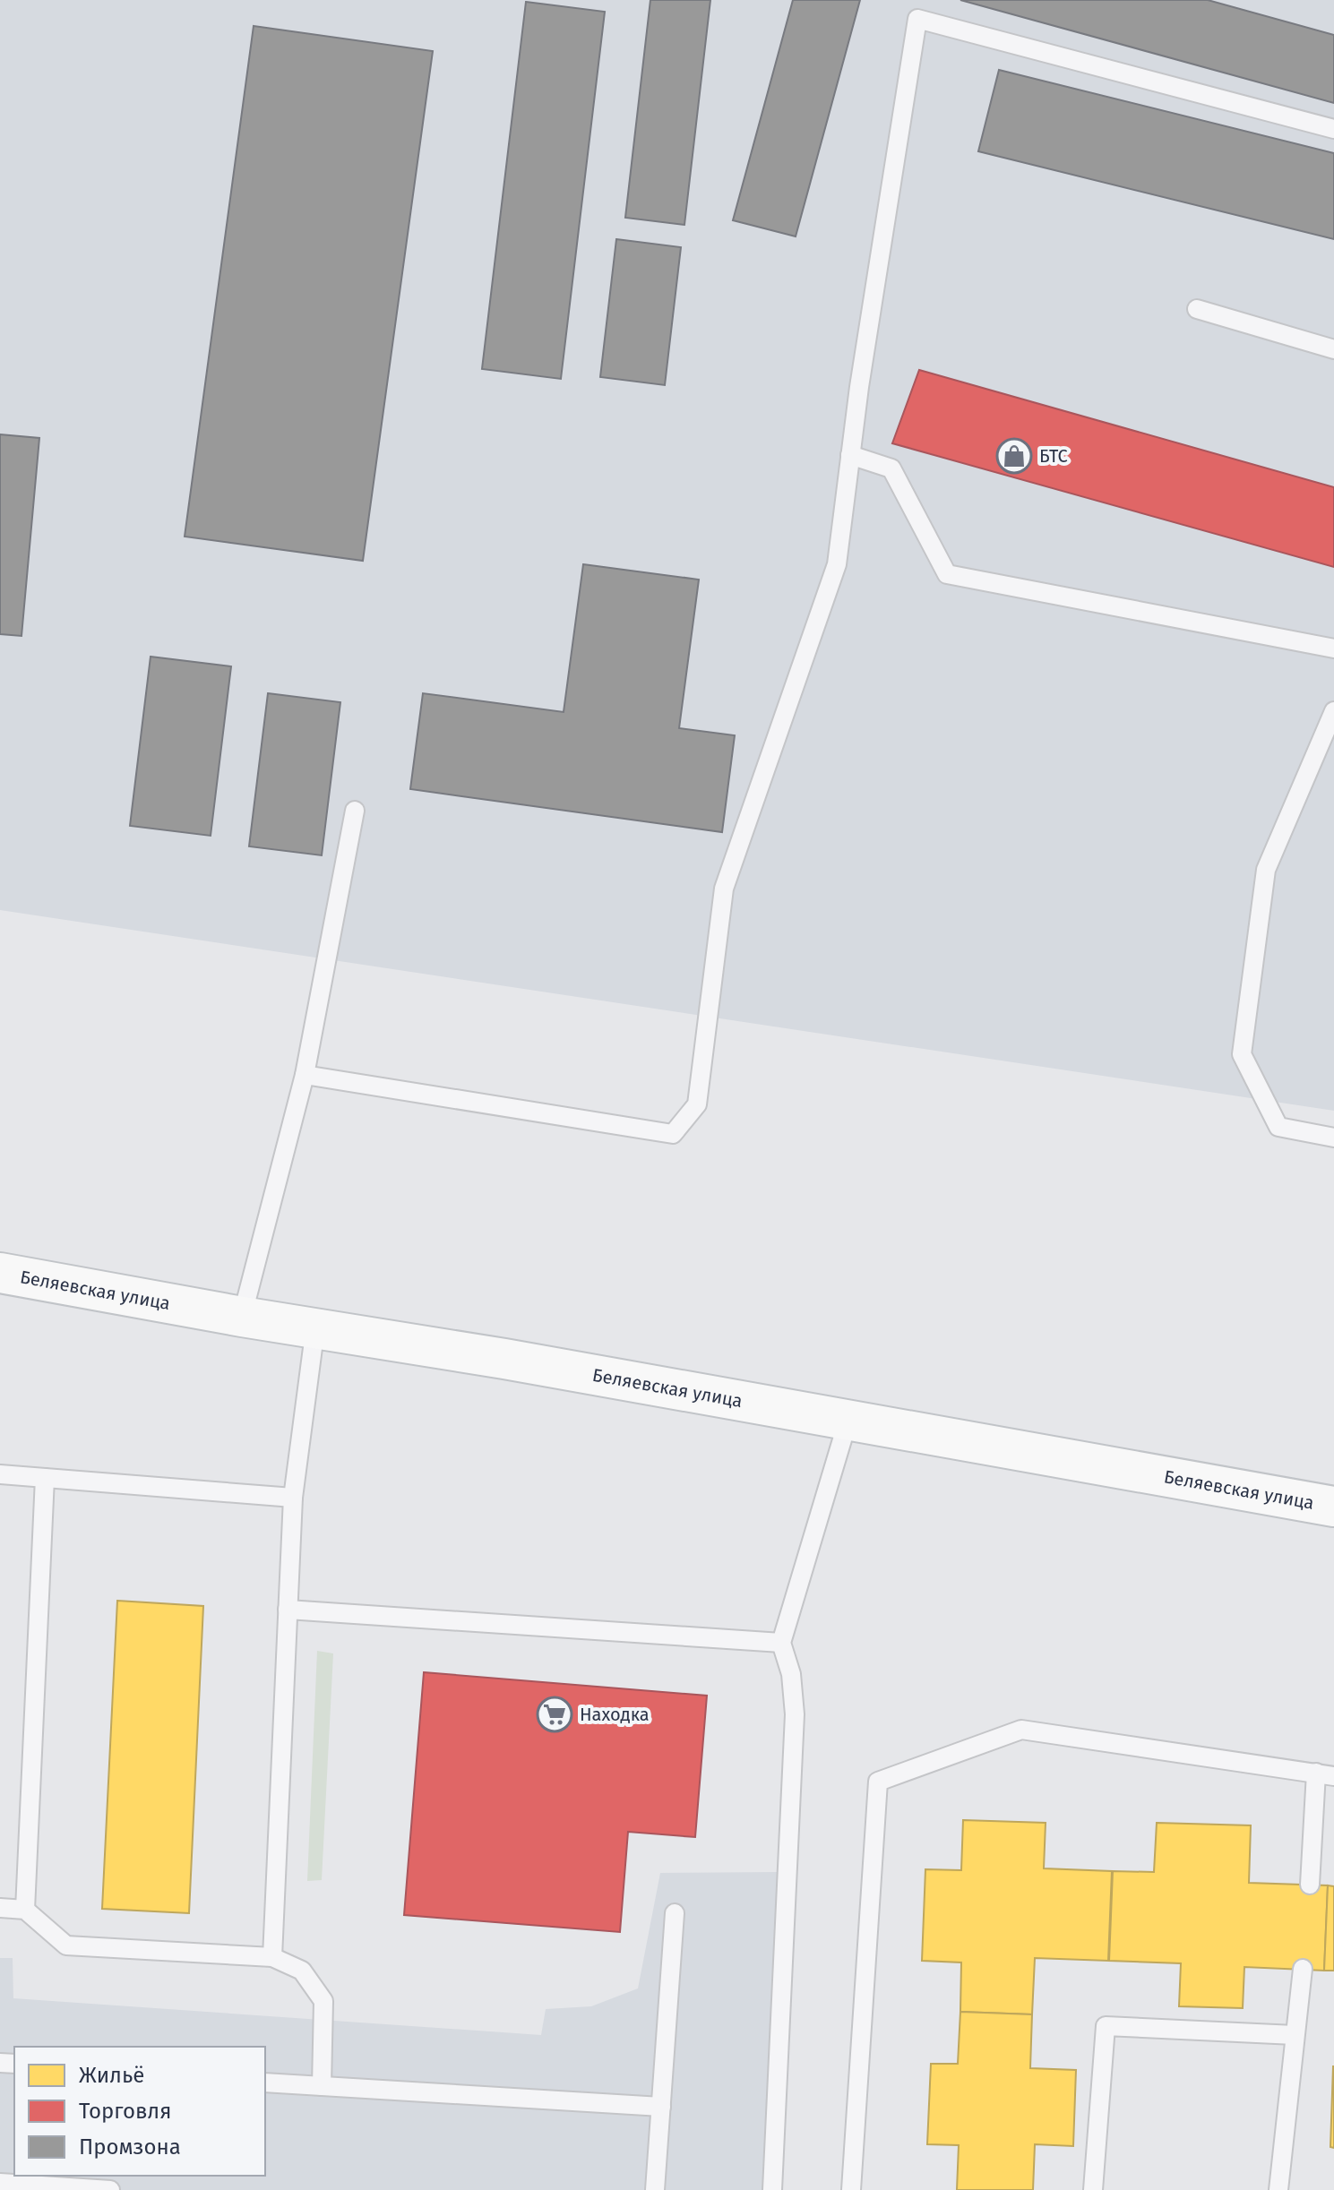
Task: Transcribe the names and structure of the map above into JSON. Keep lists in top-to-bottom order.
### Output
{
  "streets": {
    "main road": ["Беляевская улица"]
  },
  "places": {
    "shop": ["БТС"],
    "supermarket": ["Находка"]
  },
  "legend": ["Жильё", "Торговля", "Промзона"]
}
